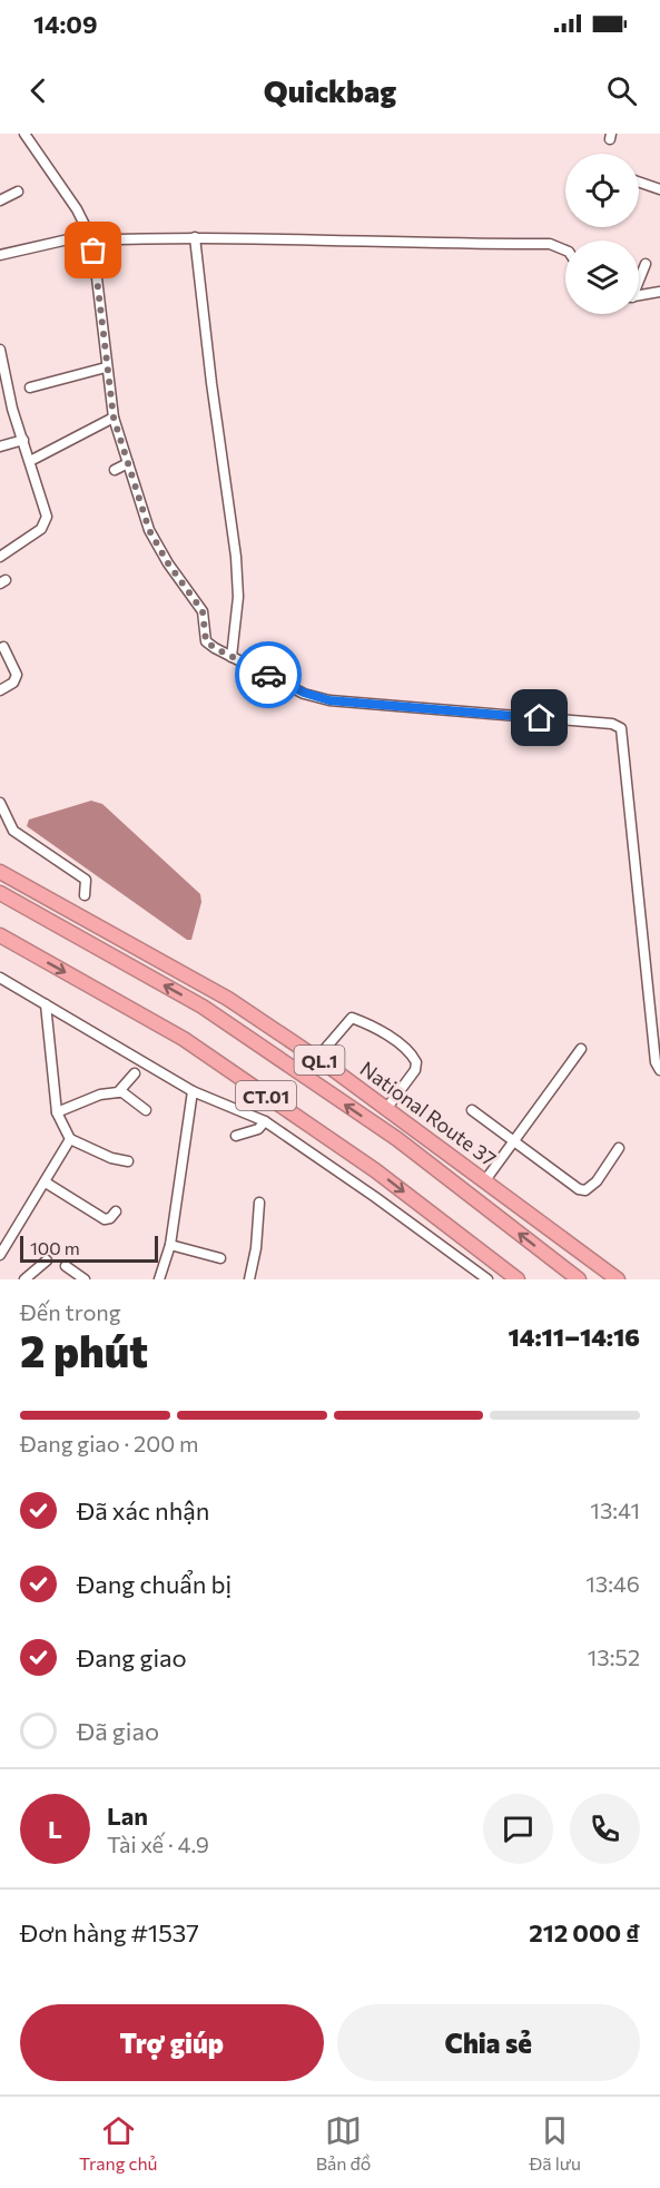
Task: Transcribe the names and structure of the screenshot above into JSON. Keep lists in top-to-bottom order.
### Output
{
  "streets": {
    "highway": ["QL.1", "CT.01", "National Route 37"]
  },
  "scale_bar": "100 m",
  "page": {
    "status": "14:09",
    "header": "Quickbag",
    "scale": "100 m",
    "heading": ["2 phút", "Đến trong", "14:11–14:16"],
    "panel": [
      "Lan",
      "Tài xế · 4.9",
      "Đơn hàng #1537",
      "212 000 ₫"
    ],
    "bar": "Đang giao · 200 m",
    "list": [
      ["Đã xác nhận", "13:41"],
      ["Đang chuẩn bị", "13:46"],
      ["Đang giao", "13:52"],
      "Đã giao"
    ],
    "round": "L",
    "buttons": ["Trợ giúp", "Chia sẻ"],
    "tabs": ["Trang chủ", "Bản đồ", "Đã lưu"]
  }
}
